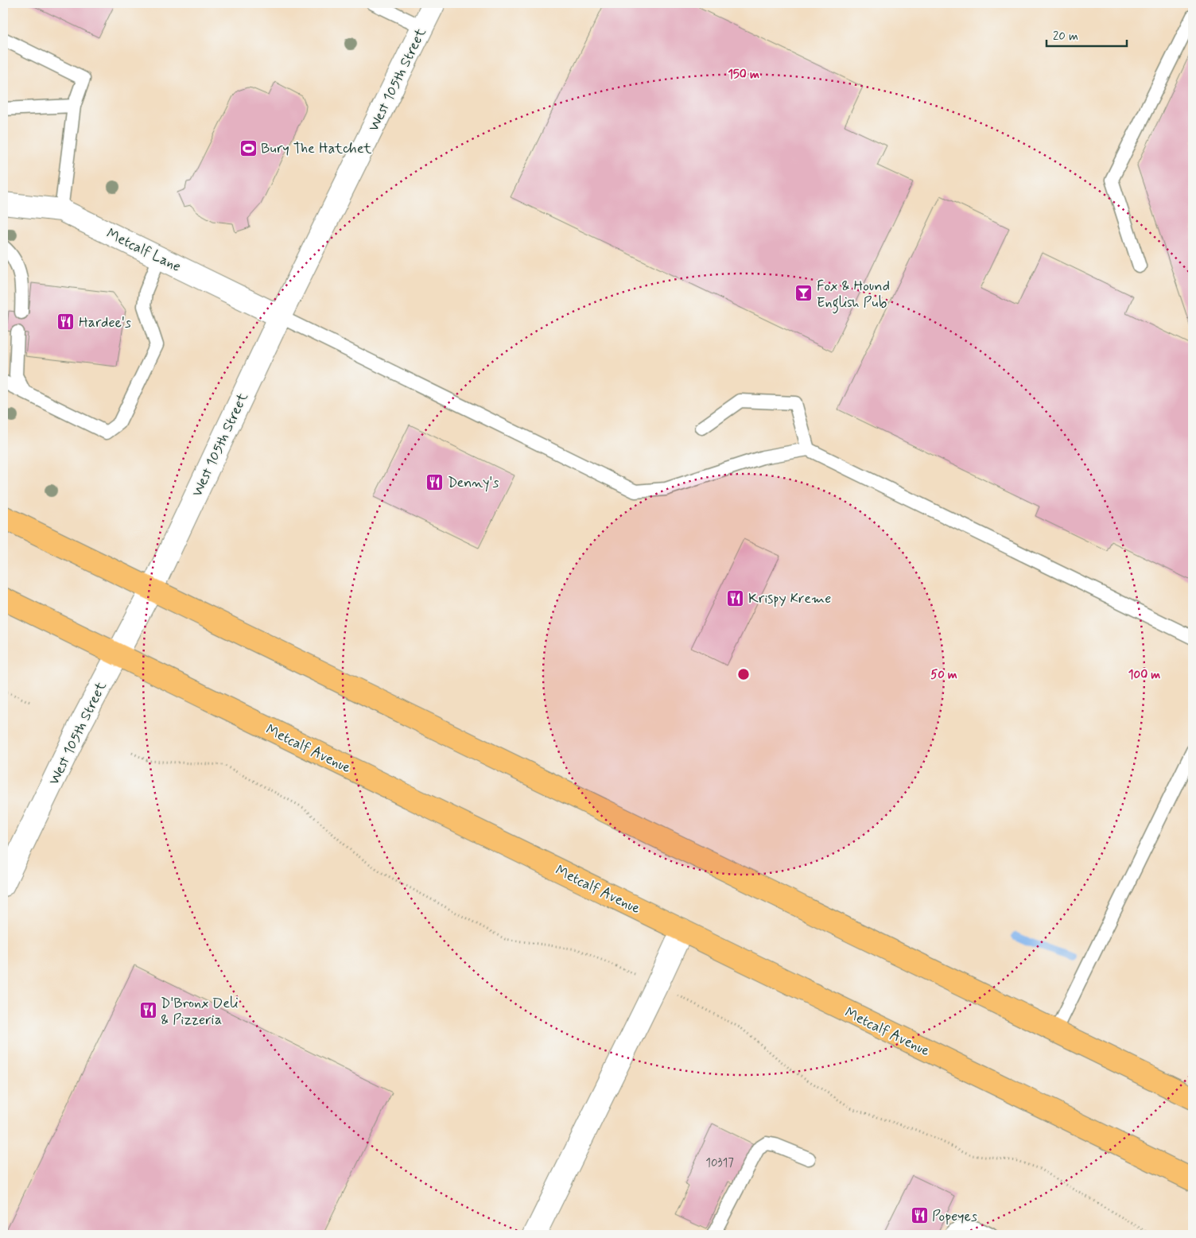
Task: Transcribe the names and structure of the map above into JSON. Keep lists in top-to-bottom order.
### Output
{
  "streets": {
    "main road": ["Metcalf Avenue"],
    "street": ["West 105th Street", "Metcalf Lane"]
  },
  "crossings": [
    ["West 105th Street", "Metcalf Lane"],
    ["West 105th Street", "Metcalf Avenue"]
  ],
  "places": {
    "sports": ["Bury The Hatchet"],
    "bar": ["Fox & Hound English Pub"],
    "restaurant": [
      "Hardee's",
      "Denny's",
      "Krispy Kreme",
      "D'Bronx Deli & Pizzeria",
      "Popeyes"
    ]
  },
  "house_numbers": ["10317"],
  "scale_bar": "20 m",
  "rings": ["150 m", "50 m", "100 m"]
}
